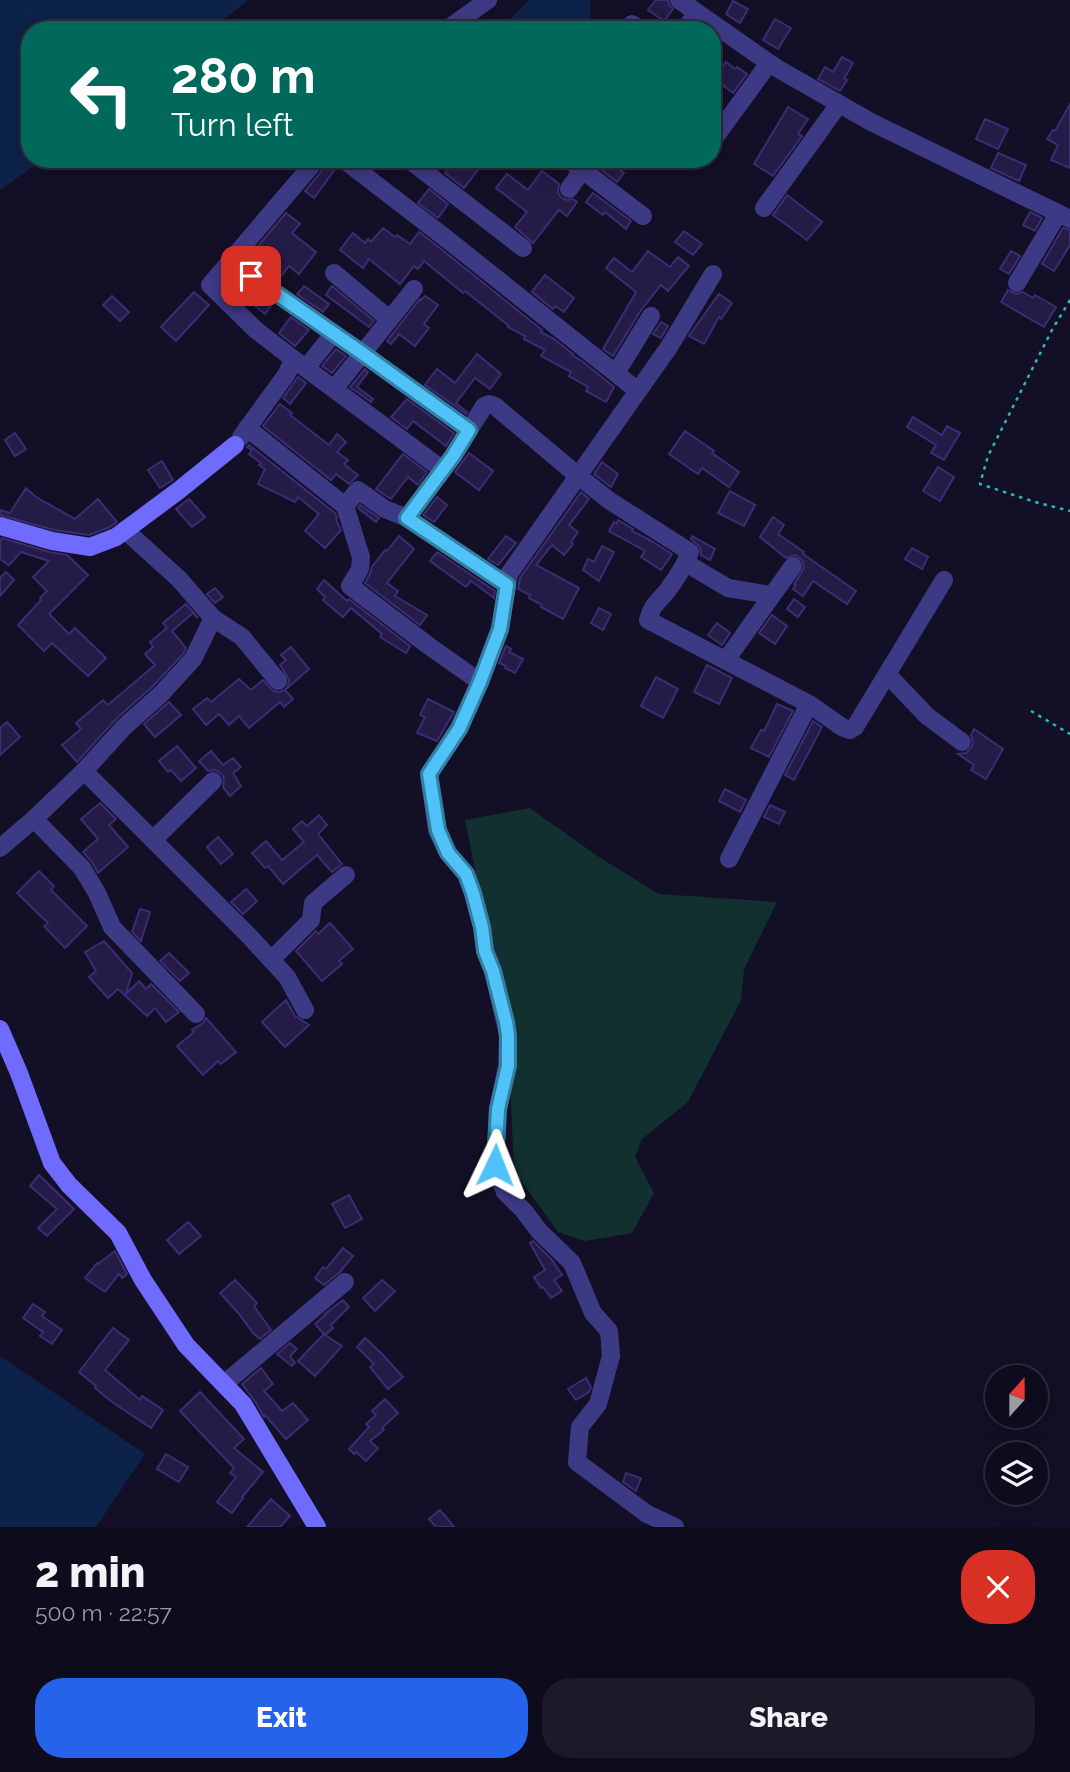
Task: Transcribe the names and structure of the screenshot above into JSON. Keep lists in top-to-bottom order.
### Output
{
  "north": "top",
  "page": {
    "turn": ["280 m", "Turn left"],
    "heading": ["2 min", "500 m · 22:57"],
    "buttons": ["Exit", "Share"]
  }
}
